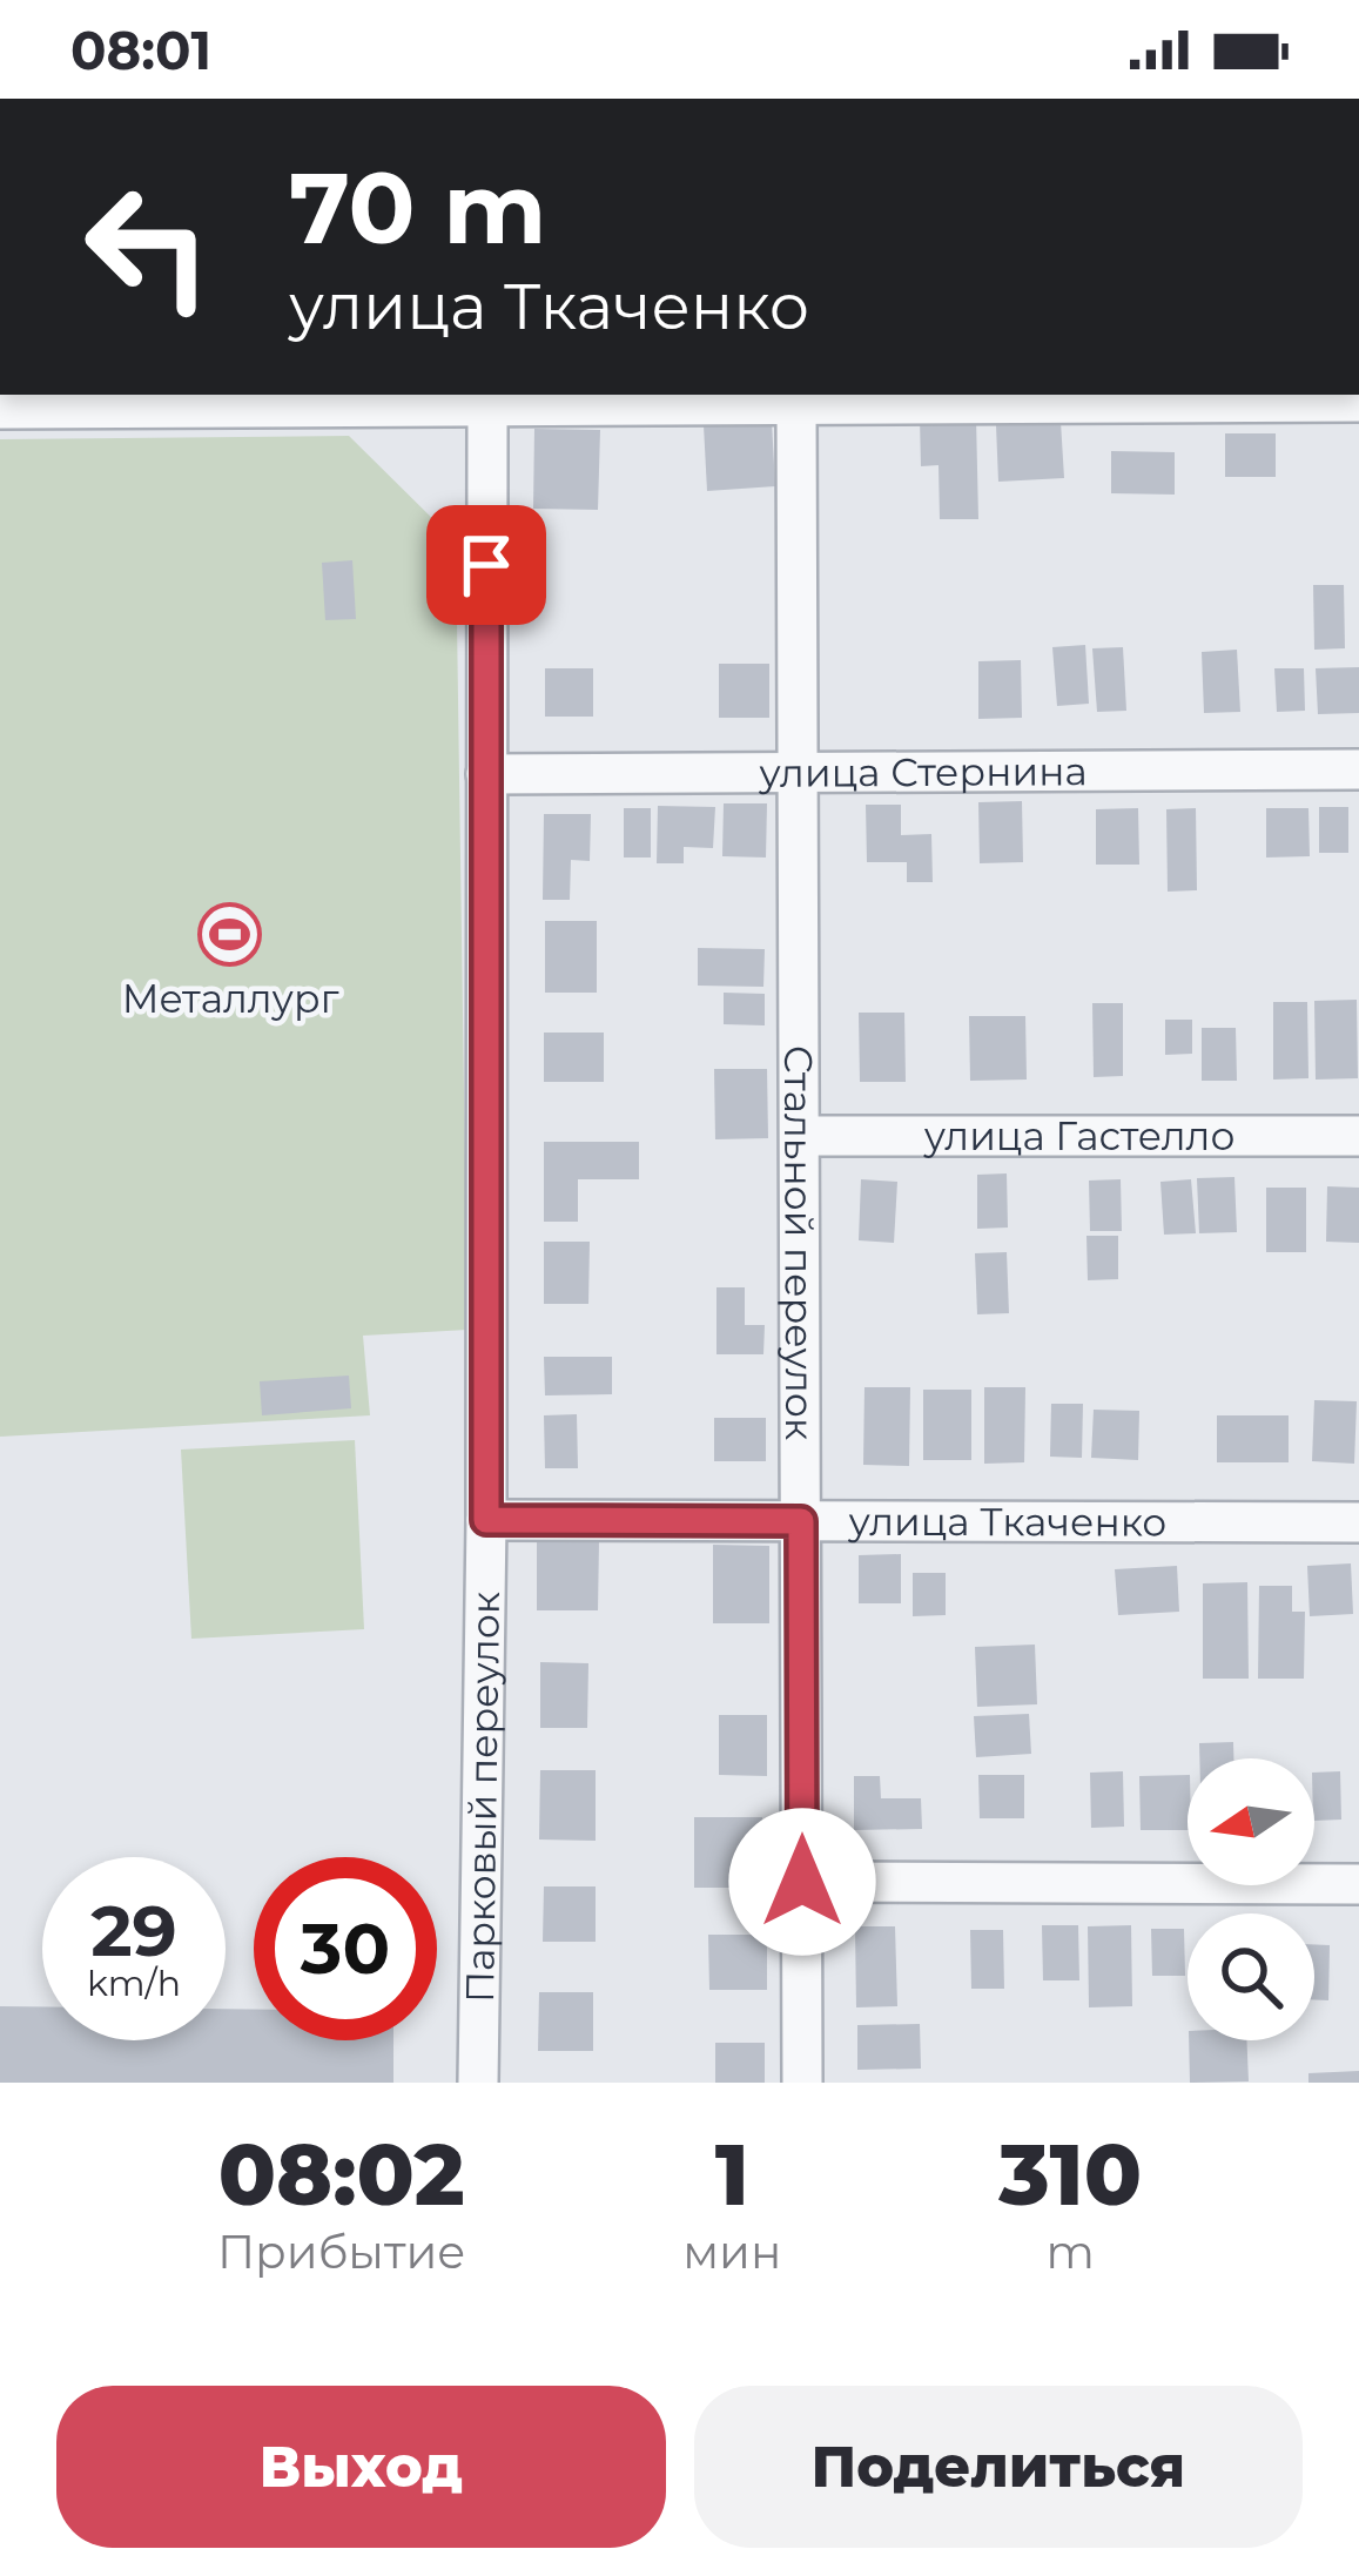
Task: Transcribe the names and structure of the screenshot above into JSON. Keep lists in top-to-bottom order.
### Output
{
  "streets": {
    "street": [
      "улица Стернина",
      "улица Гастелло",
      "Стальной переулок",
      "улица Ткаченко",
      "Парковый переулок"
    ]
  },
  "crossings": [
    ["улица Стернина", "Стальной переулок"],
    ["улица Стернина", "Парковый переулок"],
    ["улица Гастелло", "Стальной переулок"],
    ["Стальной переулок", "улица Ткаченко"],
    ["улица Ткаченко", "Парковый переулок"]
  ],
  "places": {
    "sports": ["Металлург"]
  },
  "north": "left",
  "page": {
    "status": "08:01",
    "turn": ["70 m", "улица Ткаченко"],
    "speed": "29 km/h",
    "limit": "30",
    "eta": [
      "08:02",
      "Прибытие",
      "1",
      "мин",
      "310",
      "m"
    ],
    "buttons": ["Выход", "Поделиться"]
  }
}
